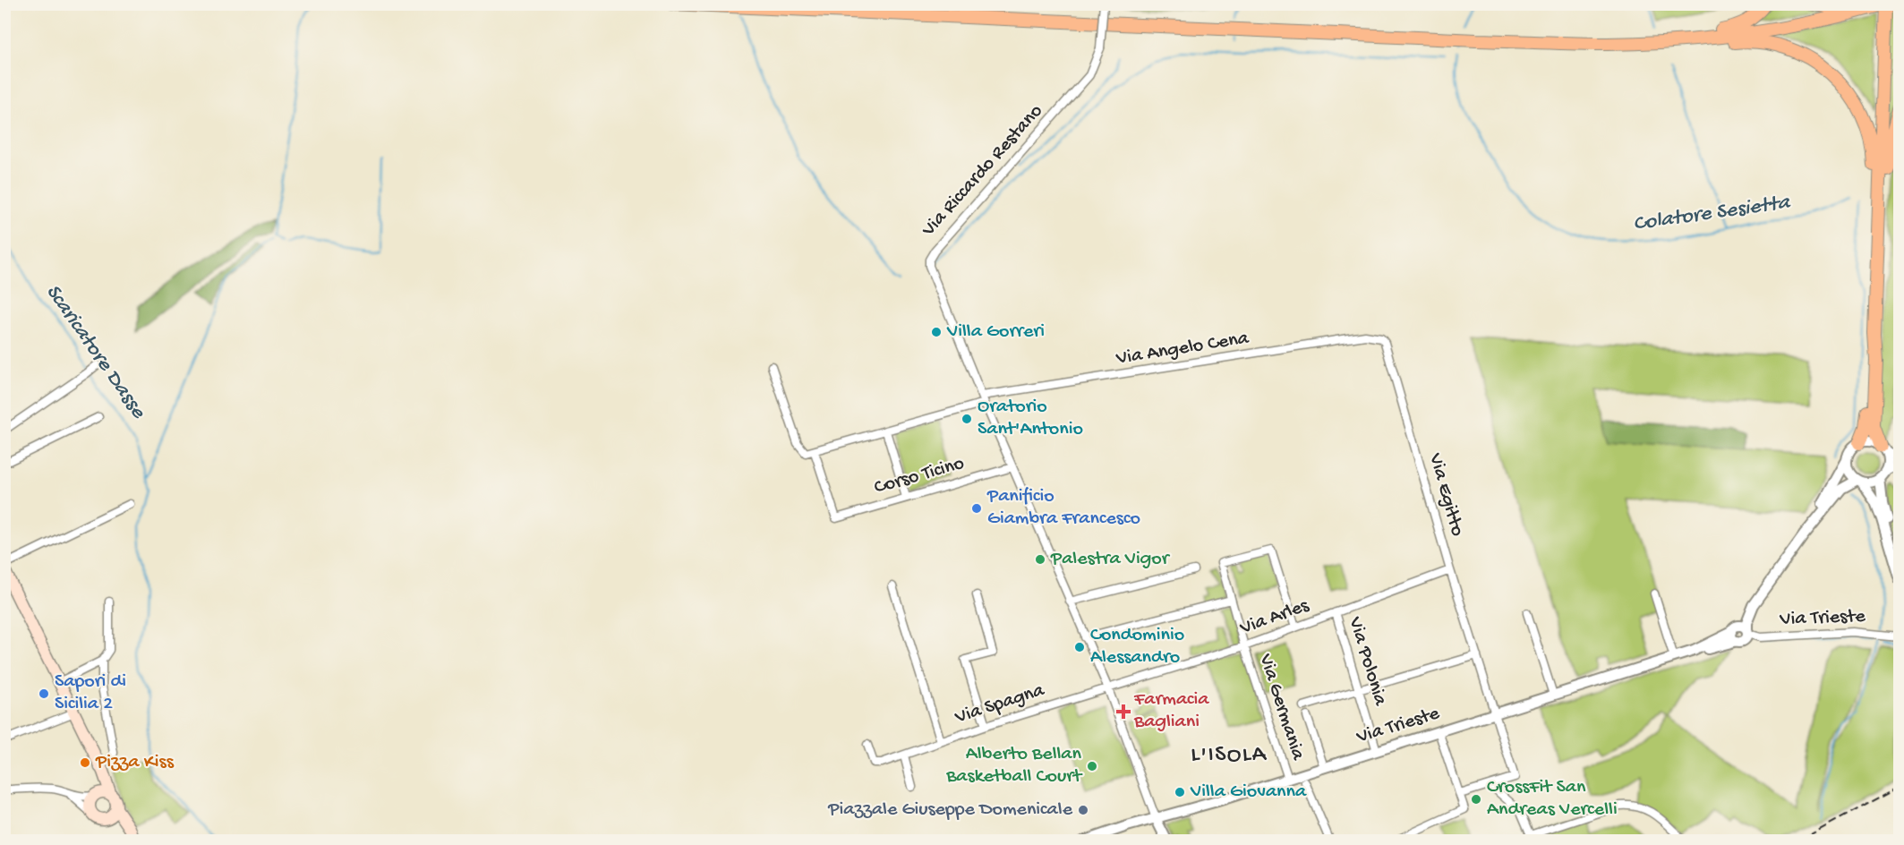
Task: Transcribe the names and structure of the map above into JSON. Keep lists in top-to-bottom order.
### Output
{
  "streets": {
    "street": [
      "Via Riccardo Restano",
      "Via Angelo Cena",
      "Corso Ticino",
      "Via Egitto",
      "Via Arles",
      "Via Trieste",
      "Via Polonia",
      "Via Spagna",
      "Via Germania"
    ]
  },
  "crossings": [
    ["Via Riccardo Restano", "Via Angelo Cena"],
    ["Via Riccardo Restano", "Corso Ticino"],
    ["Via Riccardo Restano", "Via Arles"],
    ["Via Riccardo Restano", "Via Trieste"],
    ["Via Riccardo Restano", "Via Spagna"],
    ["Via Angelo Cena", "Corso Ticino"],
    ["Via Angelo Cena", "Via Egitto"],
    ["Via Egitto", "Via Arles"],
    ["Via Egitto", "Via Trieste"],
    ["Via Arles", "Via Polonia"],
    ["Via Arles", "Via Spagna"],
    ["Via Arles", "Via Germania"],
    ["Via Trieste", "Via Polonia"],
    ["Via Trieste", "Via Germania"]
  ],
  "districts": ["L'ISOLA"],
  "water": ["Colatore Sesietta", "Scaricatore Dasse"],
  "places": {
    "other": [
      "Villa Gorreri",
      "Oratorio Sant'Antonio",
      "Panificio Giambra Francesco",
      "Palestra Vigor",
      "Condominio Alessandro",
      "Sapori di Sicilia 2",
      "Pizza Kiss",
      "Alberto Bellan Basketball Court",
      "Villa Giovanna",
      "CrossFit San Andreas Vercelli",
      "Piazzale Giuseppe Domenicale"
    ],
    "health": ["Farmacia Bagliani"]
  }
}
